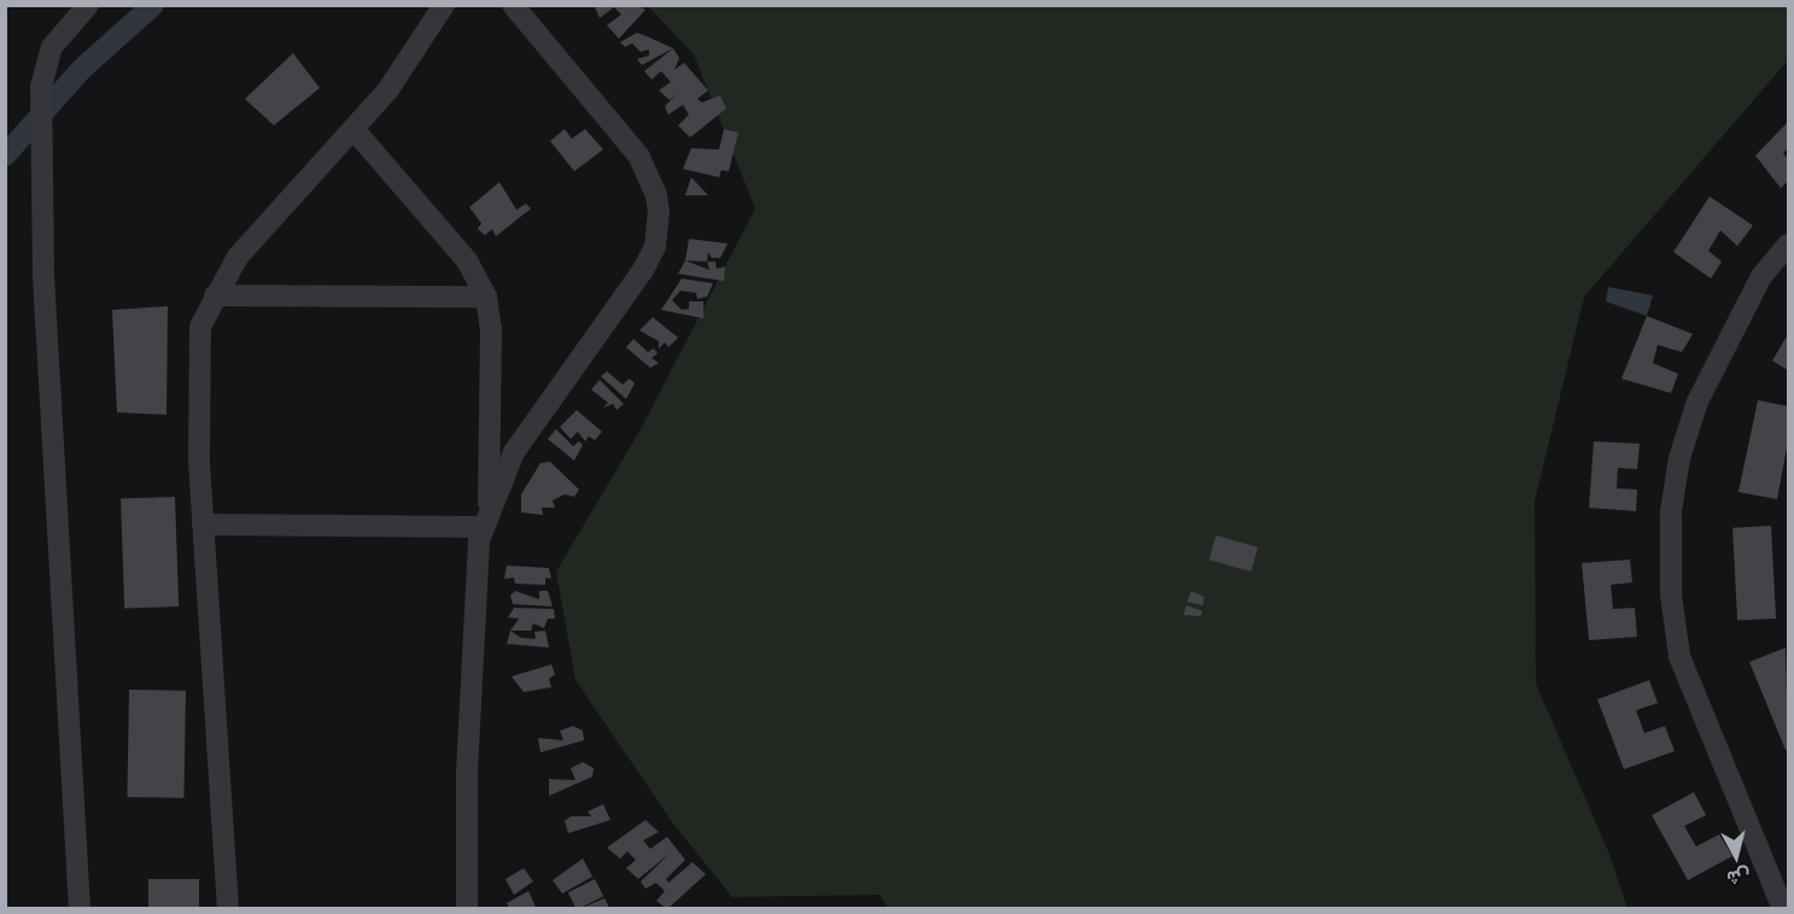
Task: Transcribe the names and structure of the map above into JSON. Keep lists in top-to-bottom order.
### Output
{
  "north": "bottom"
}
